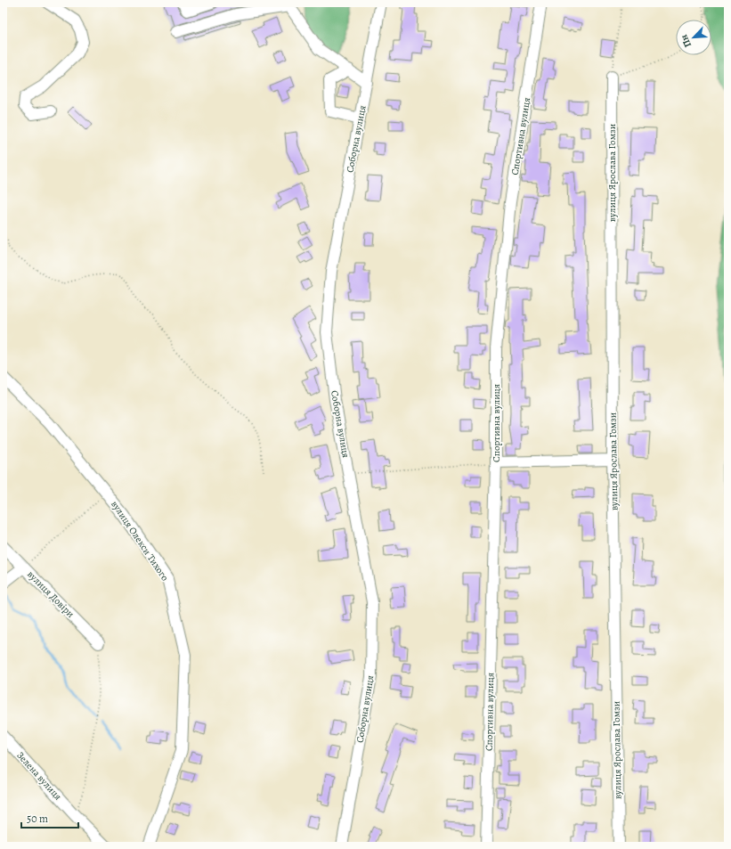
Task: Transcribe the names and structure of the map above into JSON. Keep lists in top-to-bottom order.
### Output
{
  "streets": {
    "street": [
      "Спортивна вулиця",
      "Соборна вулиця",
      "вулиця Ярослава Гомзи",
      "вулиця Олекси Тихого",
      "вулиця Довіри",
      "Зелена вулиця"
    ]
  },
  "scale_bar": "50 m",
  "north": "bottom left"
}
